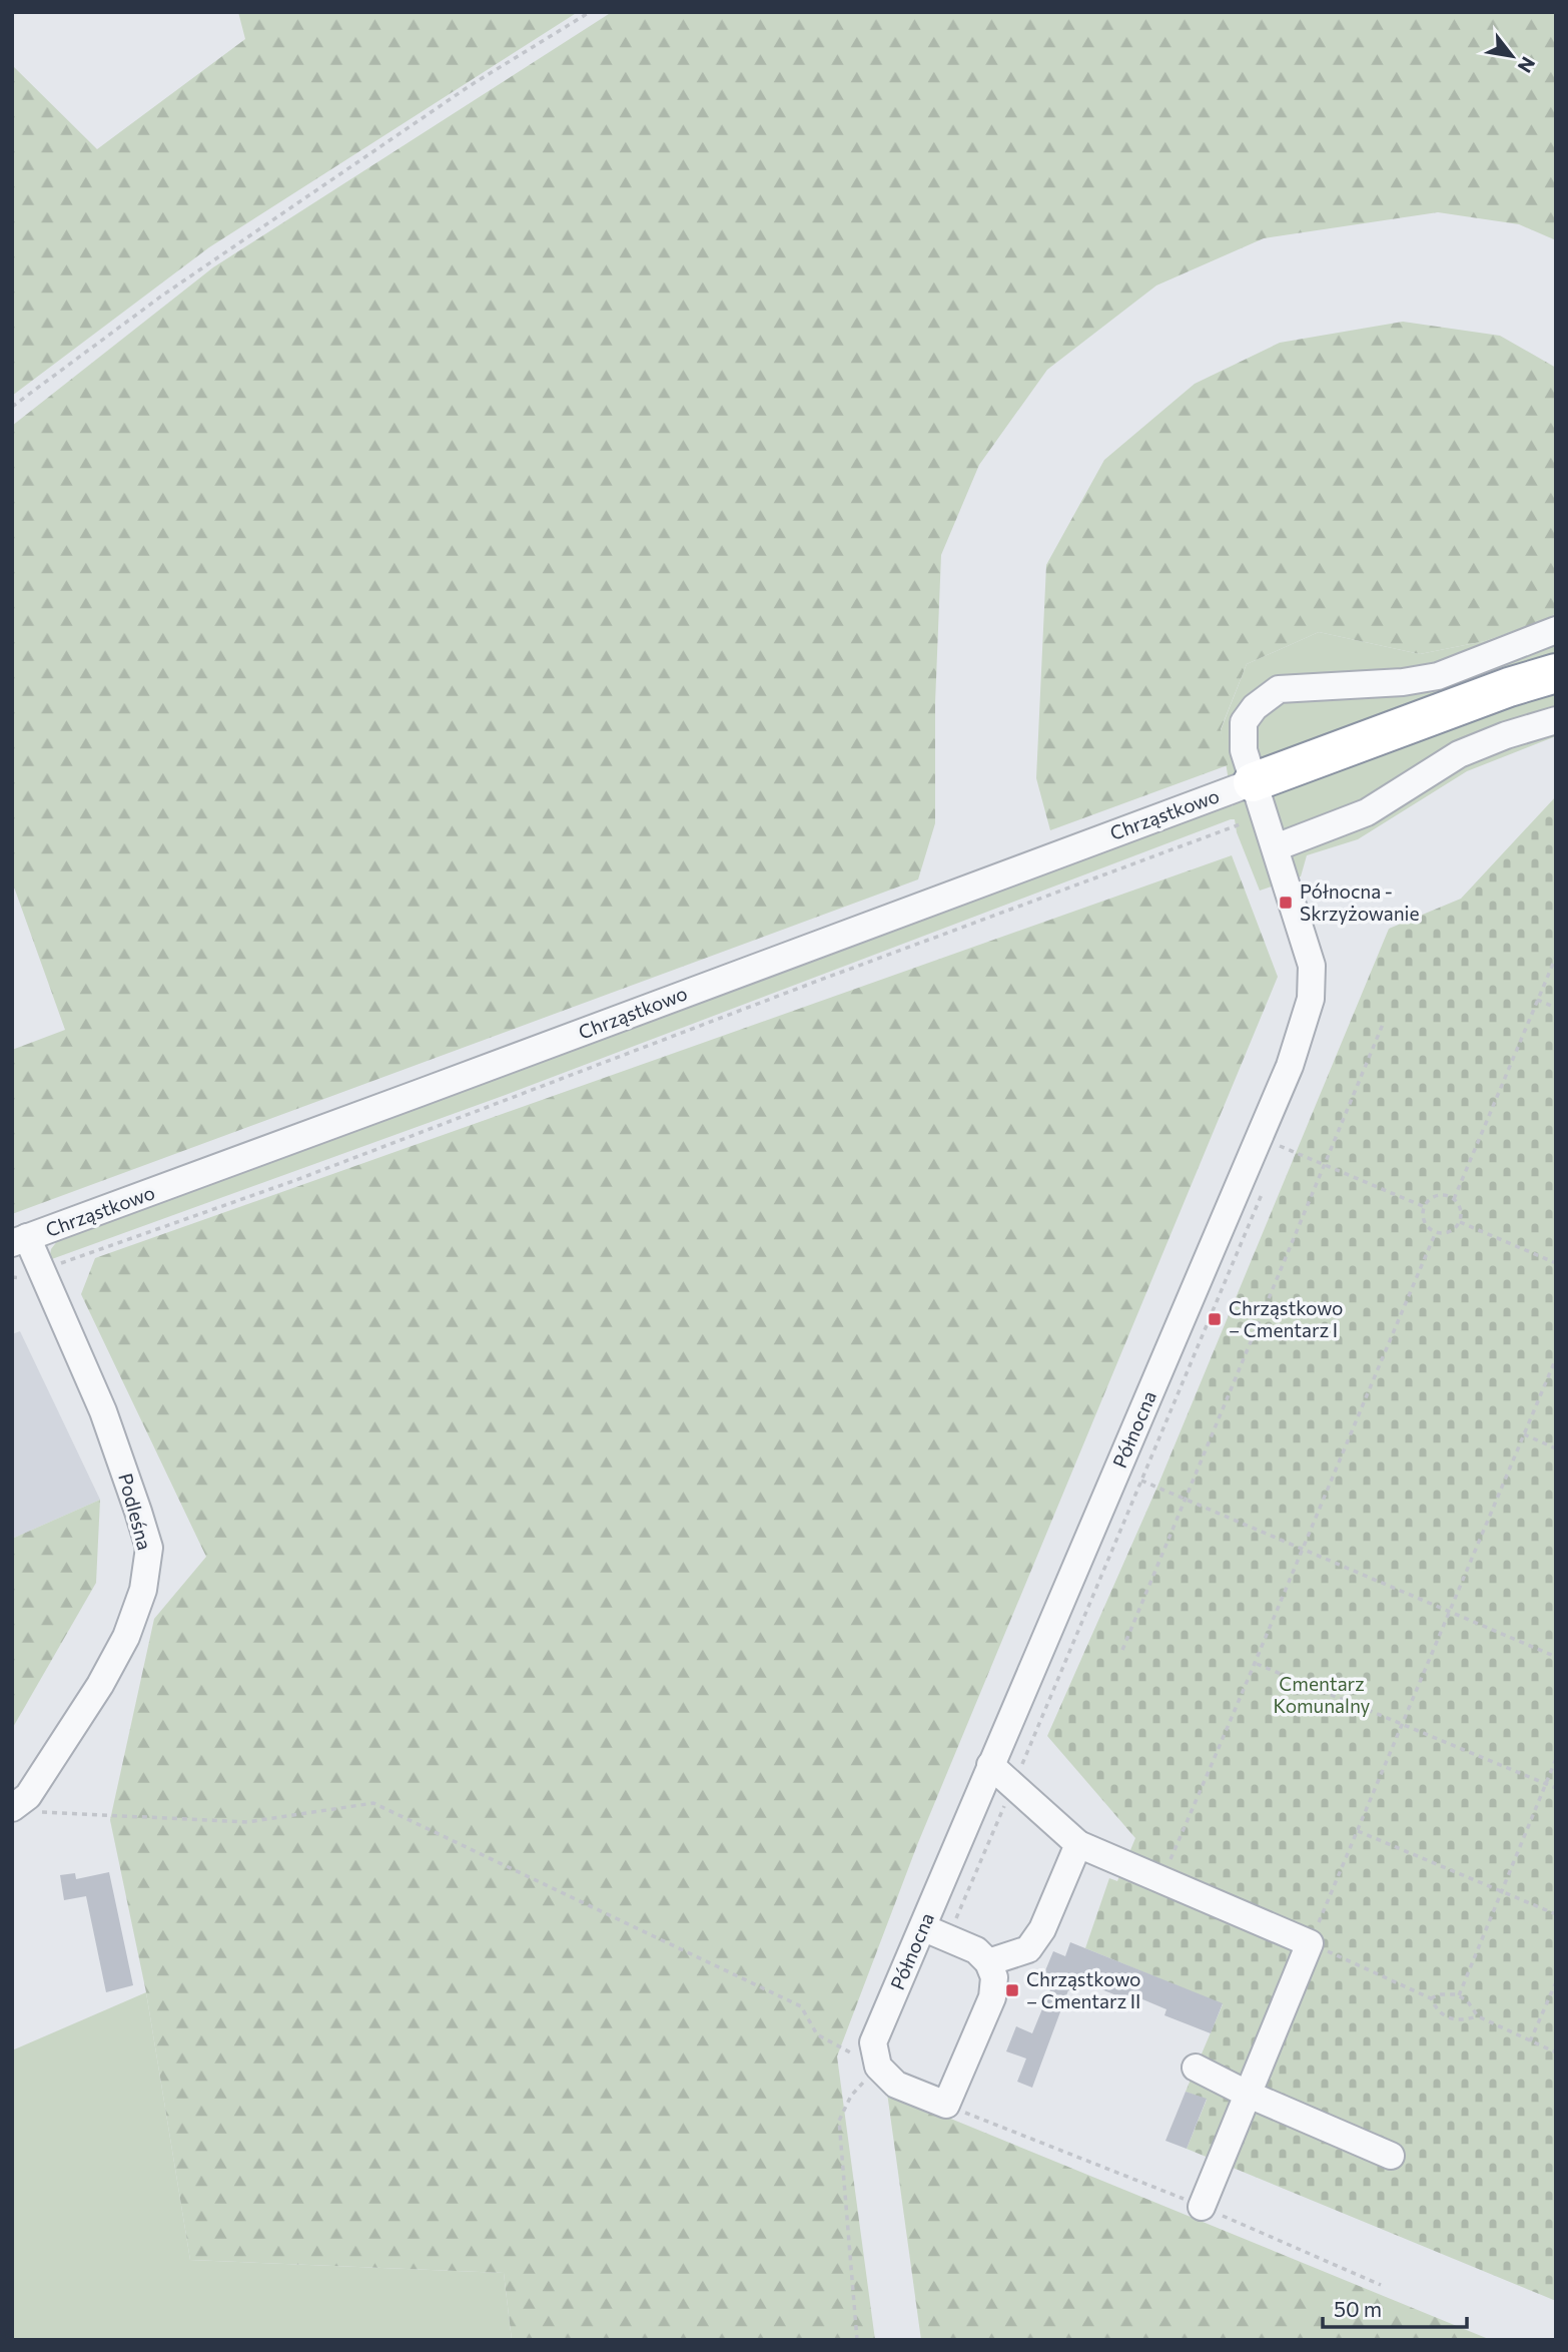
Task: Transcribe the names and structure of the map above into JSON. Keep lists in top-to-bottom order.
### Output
{
  "streets": {
    "street": ["Chrząstkowo", "Północna", "Podleśna"]
  },
  "crossings": [
    ["Chrząstkowo", "Północna"],
    ["Chrząstkowo", "Podleśna"]
  ],
  "parks": ["Cmentarz Komunalny"],
  "places": {
    "transit": ["Północna - Skrzyżowanie", "Chrząstkowo – Cmentarz I", "Chrząstkowo – Cmentarz II"]
  },
  "scale_bar": "50 m",
  "north": "bottom right"
}
